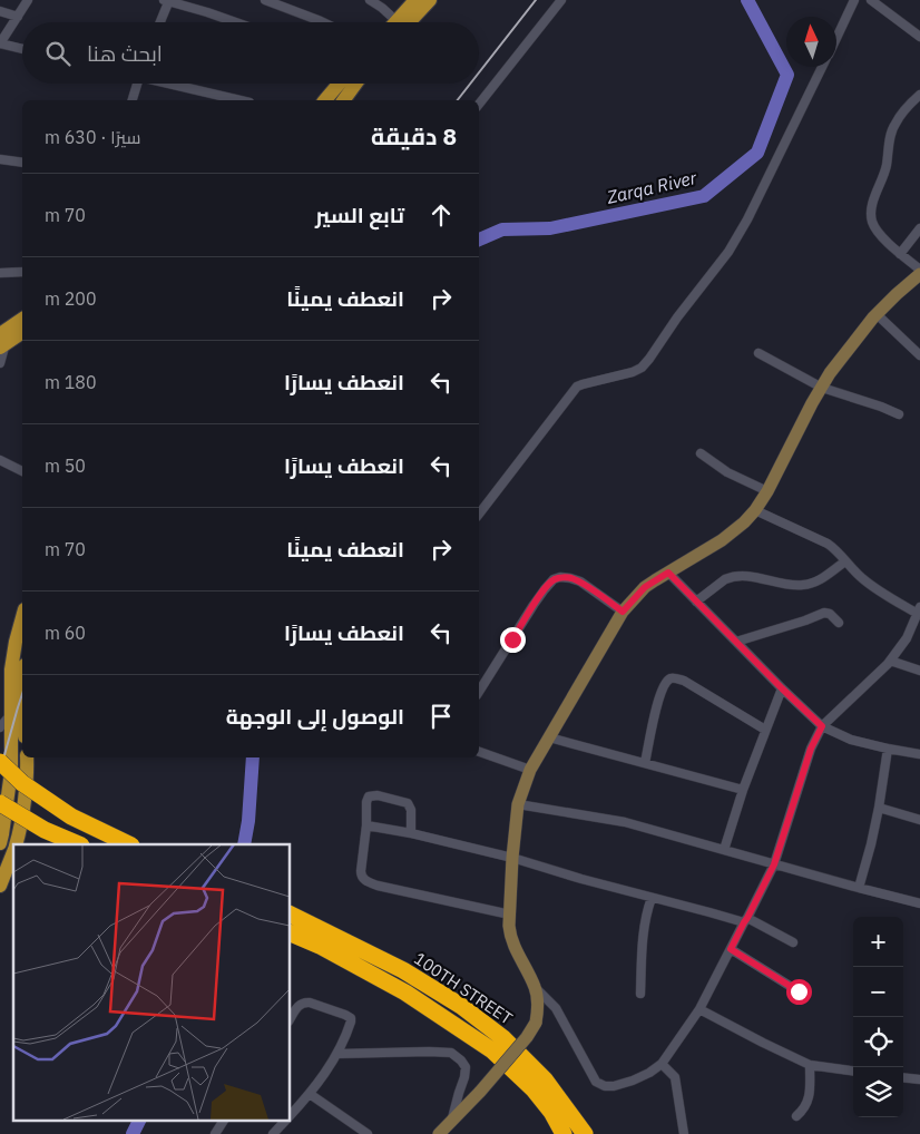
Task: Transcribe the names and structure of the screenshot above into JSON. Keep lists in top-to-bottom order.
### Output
{
  "streets": {
    "highway": ["100TH STREET"]
  },
  "water": ["Zarqa River"],
  "north": "top",
  "page": {
    "search": "ابحث هنا",
    "heading": ["8 دقيقة", "سيرًا · 630 m"],
    "list": [
      ["تابع السير", "70 m"],
      ["انعطف يمينًا", "200 m"],
      ["انعطف يسارًا", "180 m"],
      ["انعطف يسارًا", "50 m"],
      ["انعطف يمينًا", "70 m"],
      ["انعطف يسارًا", "60 m"],
      "الوصول إلى الوجهة"
    ],
    "map_buttons": ["+", "−"]
  }
}
